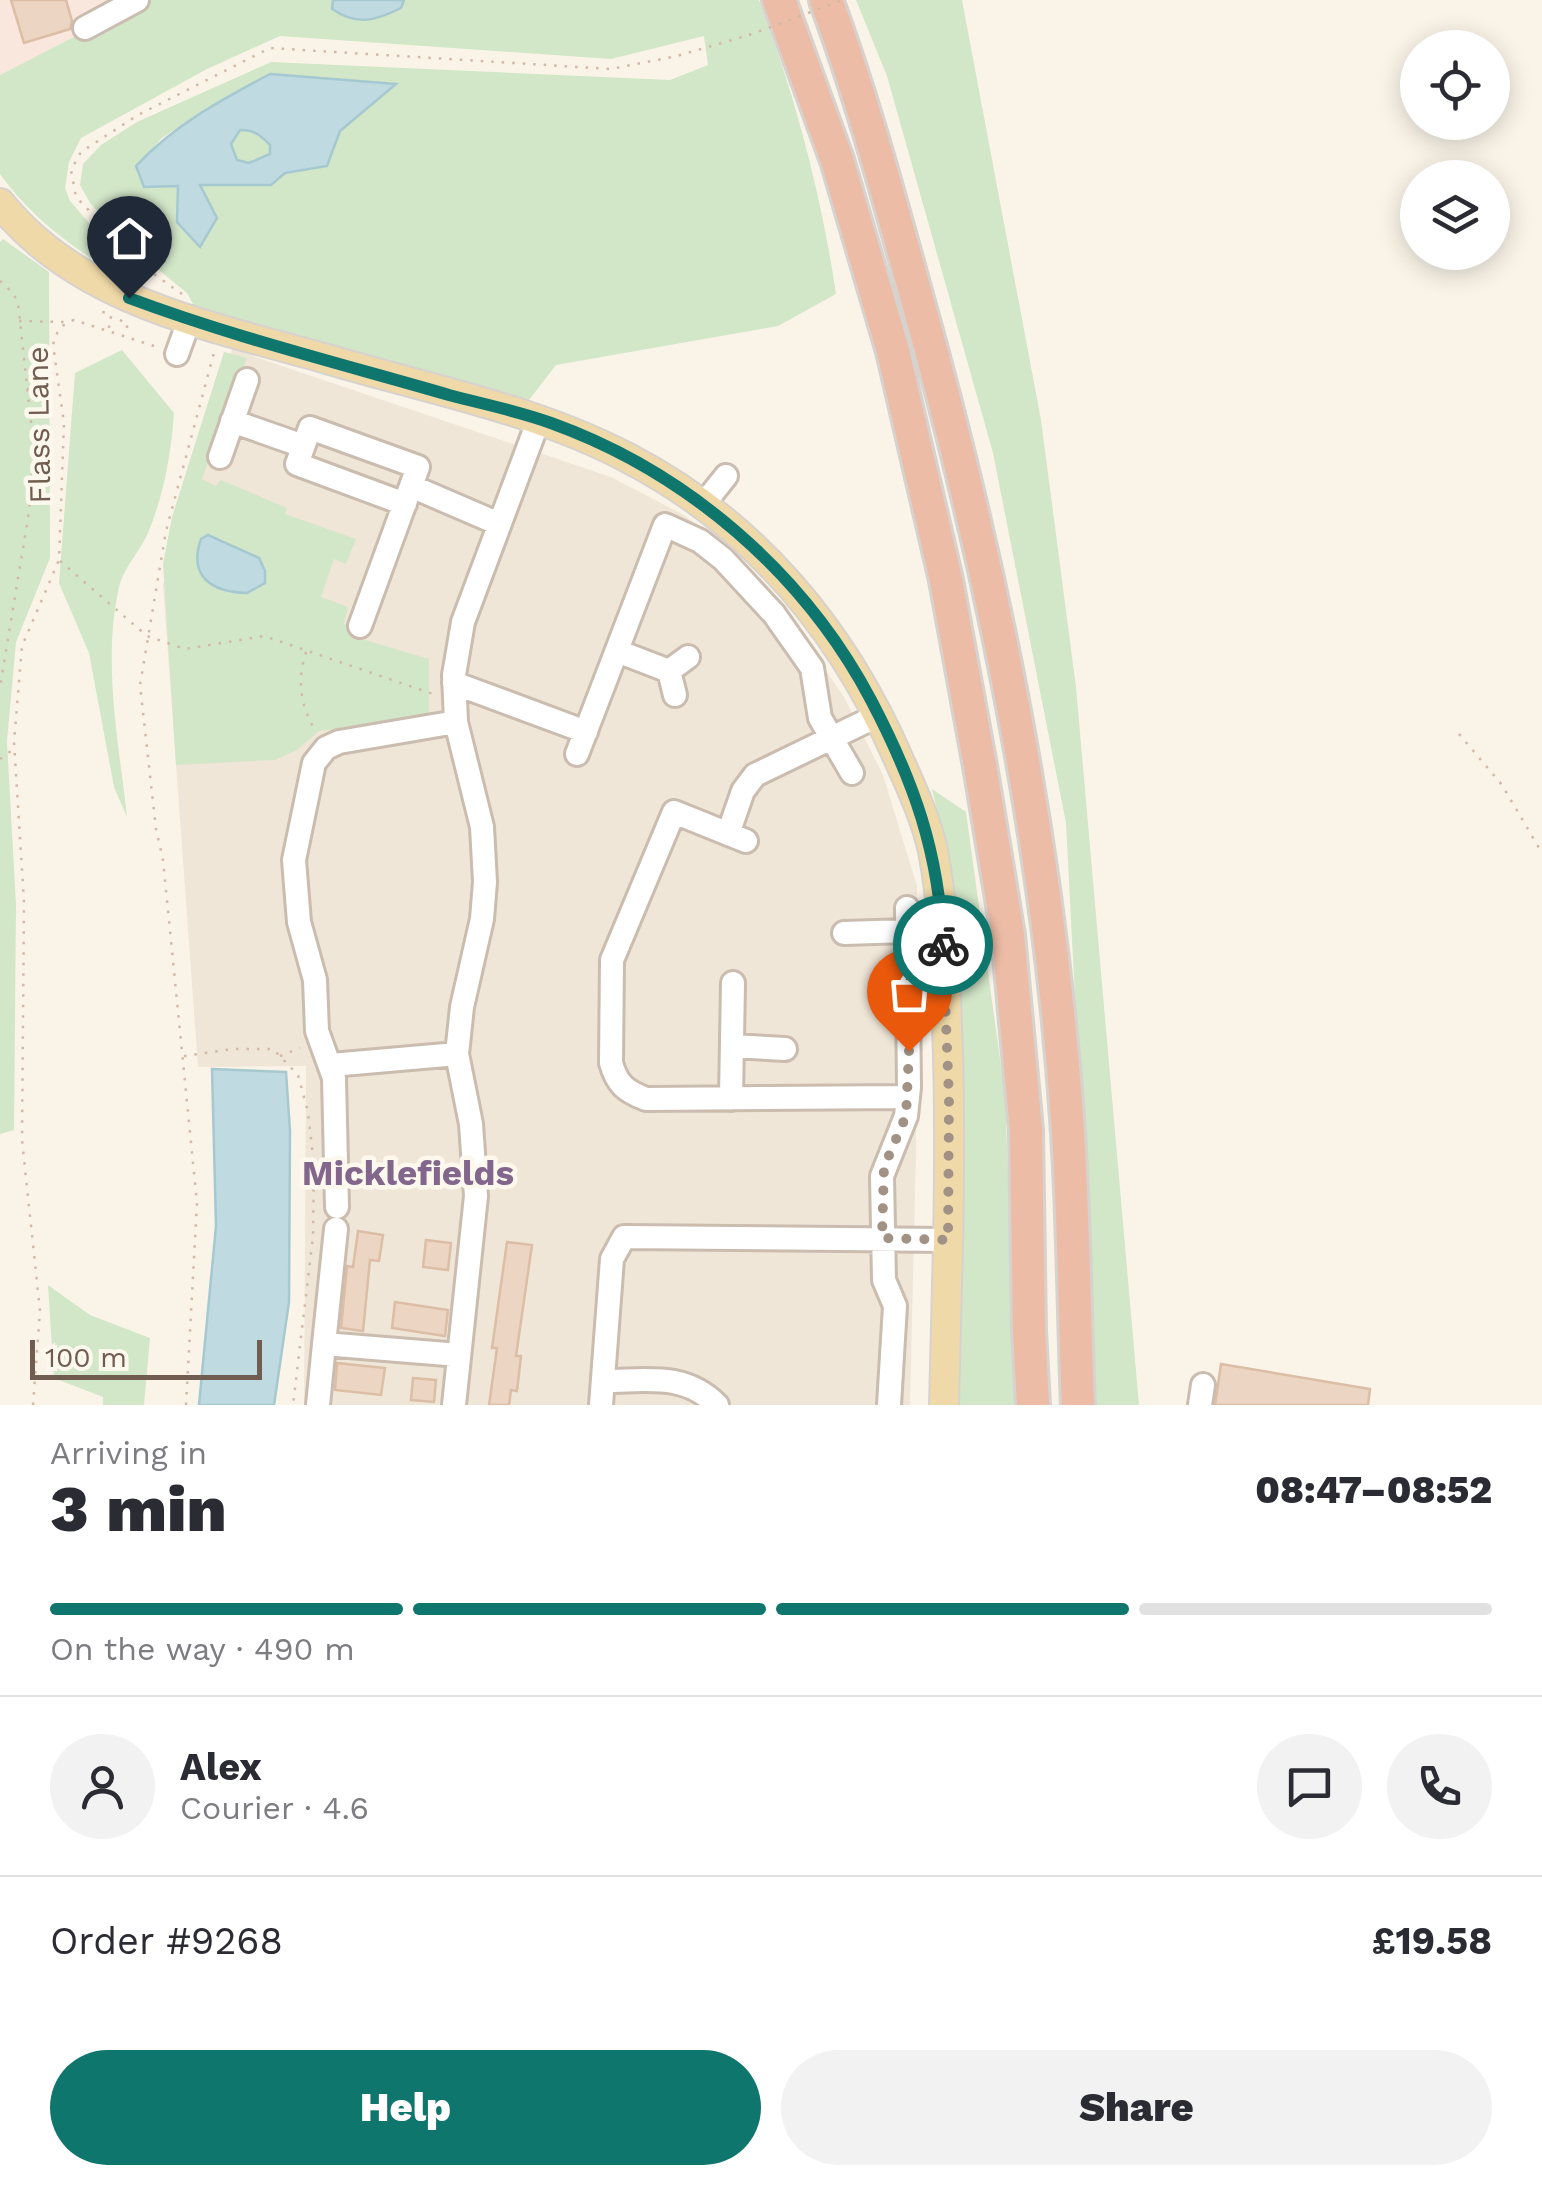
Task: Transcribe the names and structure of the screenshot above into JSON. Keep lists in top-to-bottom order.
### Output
{
  "streets": {
    "path": ["Flass Lane"]
  },
  "districts": ["Micklefields"],
  "scale_bar": "100 m",
  "page": {
    "scale": "100 m",
    "heading": ["3 min", "Arriving in", "08:47–08:52"],
    "panel": [
      "Alex",
      "Courier · 4.6",
      "Order #9268",
      "£19.58"
    ],
    "bar": "On the way · 490 m",
    "buttons": ["Help", "Share"]
  }
}
